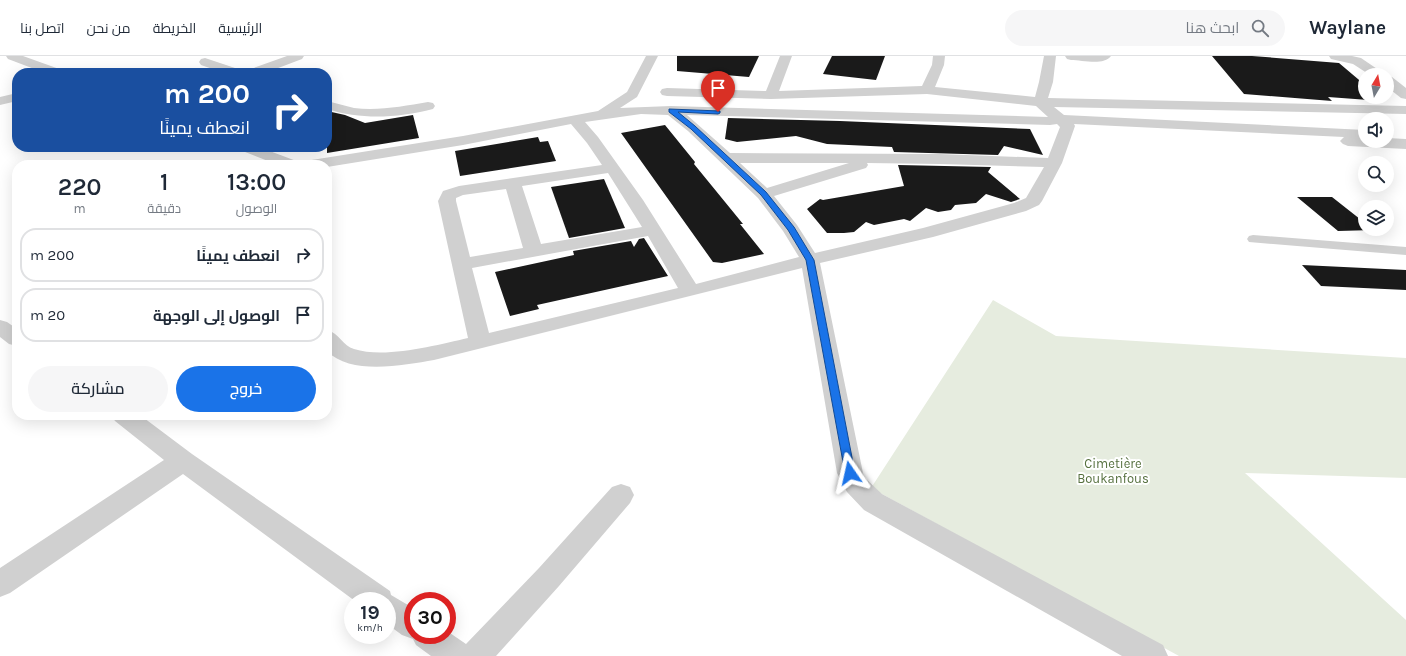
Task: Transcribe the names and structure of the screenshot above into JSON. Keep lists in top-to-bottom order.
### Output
{
  "parks": ["Cimetière Boukanfous"],
  "north": "top",
  "page": {
    "header": "Waylane",
    "search": "ابحث هنا",
    "nav": [
      "الرئيسية",
      "الخريطة",
      "من نحن",
      "اتصل بنا"
    ],
    "turn": ["200 m", "انعطف يمينًا"],
    "eta": [
      "13:00",
      "الوصول",
      "1",
      "دقيقة",
      "220",
      "m"
    ],
    "list": [
      {
        "name": "انعطف يمينًا",
        "value": "200 m"
      },
      {
        "name": "الوصول إلى الوجهة",
        "value": "20 m"
      }
    ],
    "buttons": ["خروج", "مشاركة"],
    "speed": "19 km/h",
    "limit": "30"
  }
}
